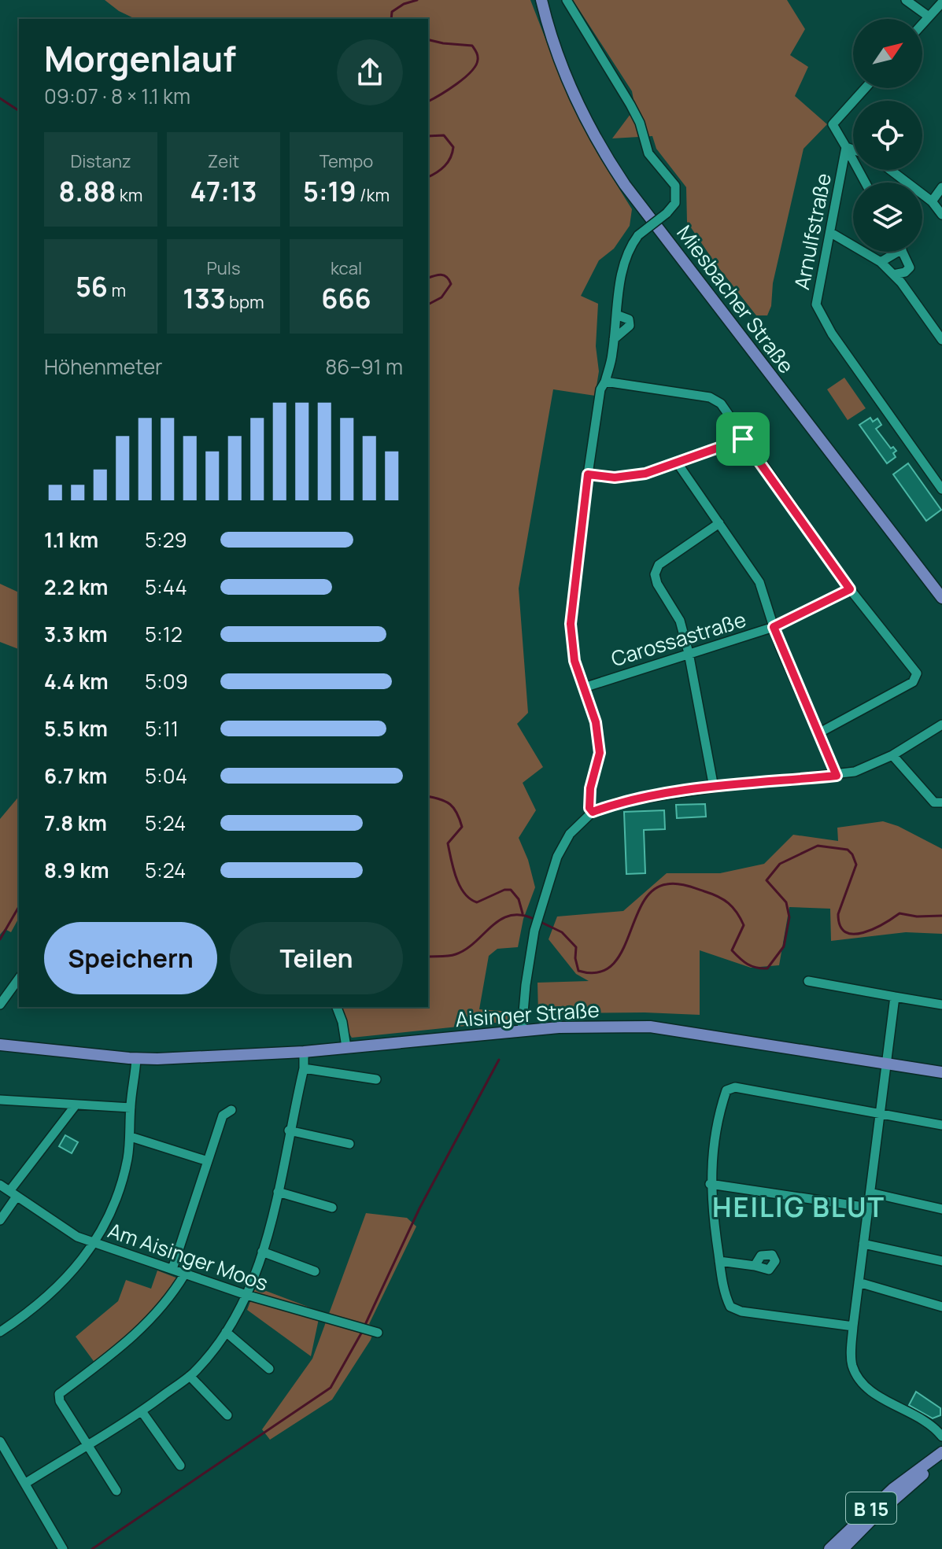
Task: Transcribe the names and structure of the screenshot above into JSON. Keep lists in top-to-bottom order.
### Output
{
  "streets": {
    "main road": ["Miesbacher Straße", "Aisinger Straße", "B 15"],
    "street": ["Arnulfstraße", "Carossastraße", "Am Aisinger Moos"]
  },
  "districts": ["HEILIG BLUT"],
  "north": "top right",
  "page": {
    "heading": ["Morgenlauf", "09:07 · 8 × 1.1 km"],
    "stats": [
      ["Distanz", "8.88 km"],
      ["Zeit", "47:13"],
      ["Tempo", "5:19 /km"],
      ["56 m"],
      ["Puls", "133 bpm"],
      ["kcal", "666"]
    ],
    "chart": ["Höhenmeter", "86–91 m"],
    "list": [
      {
        "name": "1.1 km",
        "note": "5:29"
      },
      {
        "name": "2.2 km",
        "note": "5:44"
      },
      {
        "name": "3.3 km",
        "note": "5:12"
      },
      {
        "name": "4.4 km",
        "note": "5:09"
      },
      {
        "name": "5.5 km",
        "note": "5:11"
      },
      {
        "name": "6.7 km",
        "note": "5:04"
      },
      {
        "name": "7.8 km",
        "note": "5:24"
      },
      {
        "name": "8.9 km",
        "note": "5:24"
      }
    ],
    "buttons": ["Speichern", "Teilen"]
  }
}
